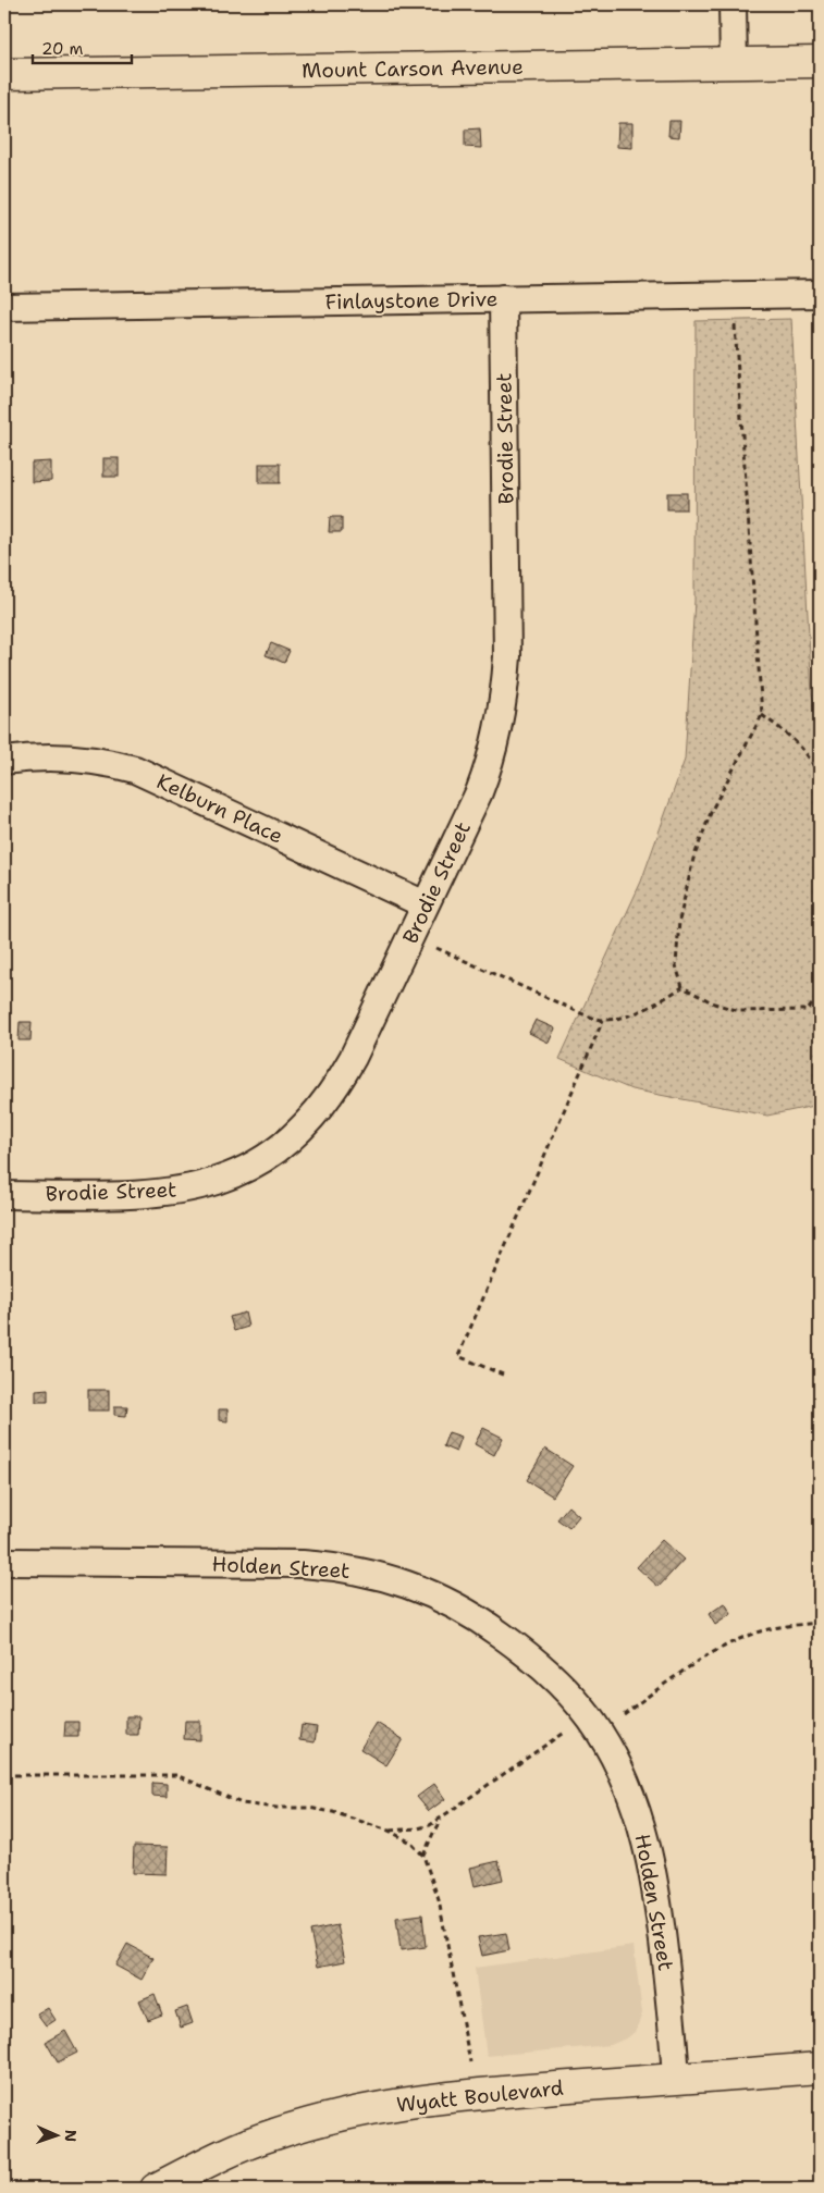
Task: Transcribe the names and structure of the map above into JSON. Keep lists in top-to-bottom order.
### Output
{
  "streets": {
    "main road": ["Mount Carson Avenue", "Wyatt Boulevard"],
    "street": [
      "Finlaystone Drive",
      "Brodie Street",
      "Kelburn Place",
      "Holden Street"
    ]
  },
  "crossings": [
    ["Finlaystone Drive", "Brodie Street"],
    ["Brodie Street", "Kelburn Place"],
    ["Holden Street", "Wyatt Boulevard"]
  ],
  "scale_bar": "20 m",
  "north": "right"
}
